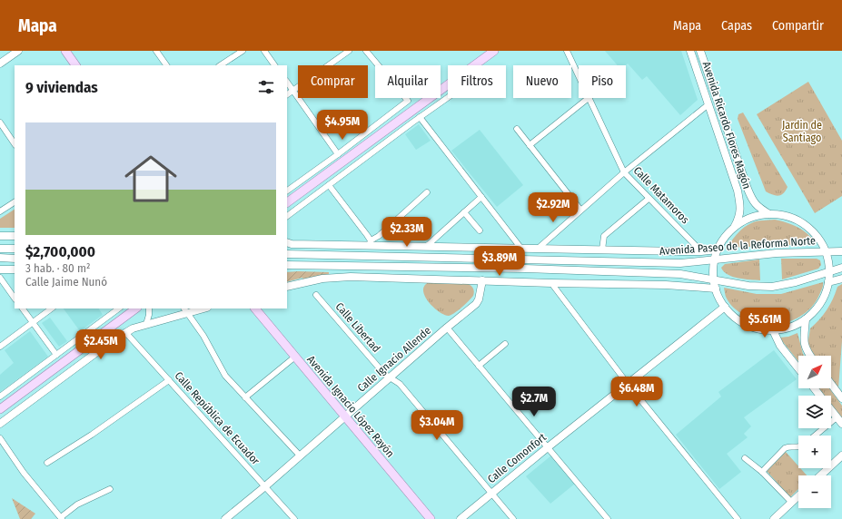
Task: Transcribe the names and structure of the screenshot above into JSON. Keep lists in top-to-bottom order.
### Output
{
  "streets": {
    "main road": ["Avenida Ignacio López Rayón"],
    "street": [
      "Avenida Ricardo Flores Magón",
      "Calle Matamoros",
      "Avenida Paseo de la Reforma Norte",
      "Calle Libertad",
      "Calle Ignacio Allende",
      "Calle República de Ecuador",
      "Calle Comonfort"
    ]
  },
  "crossings": [
    ["Calle Matamoros", "Avenida Paseo de la Reforma Norte"],
    ["Calle Libertad", "Calle Ignacio Allende"],
    ["Calle Libertad", "Calle Comonfort"],
    ["Calle Ignacio Allende", "Avenida Ignacio López Rayón"],
    ["Calle Ignacio Allende", "Calle República de Ecuador"]
  ],
  "parks": ["Jardin de Santiago"],
  "north": "top right",
  "page": {
    "header": "Mapa",
    "nav": ["Mapa", "Capas", "Compartir"],
    "chip": [
      "Comprar",
      "Alquilar",
      "Filtros",
      "Nuevo",
      "Piso"
    ],
    "heading": "9 viviendas",
    "list": [
      {
        "name": "$2,700,000",
        "note": "3 hab. · 80 m² · Calle Jaime Nunó"
      }
    ],
    "price": [
      "$4.95M",
      "$2.92M",
      "$2.33M",
      "$3.89M",
      "$5.61M",
      "$2.45M",
      "$6.48M",
      "$2.7M",
      "$3.04M"
    ],
    "map_buttons": ["+", "−"]
  }
}
